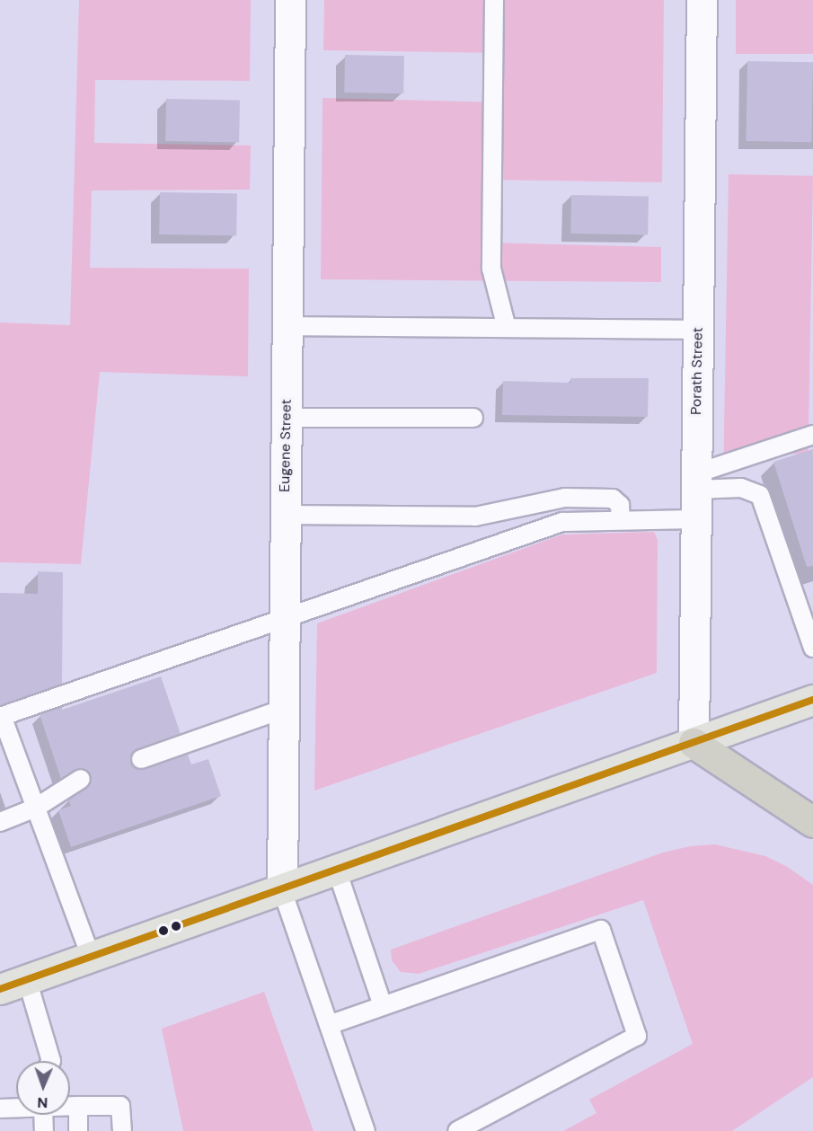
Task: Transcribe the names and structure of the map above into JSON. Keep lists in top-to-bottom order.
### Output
{
  "streets": {
    "street": ["Porath Street", "Eugene Street"]
  },
  "north": "bottom"
}
